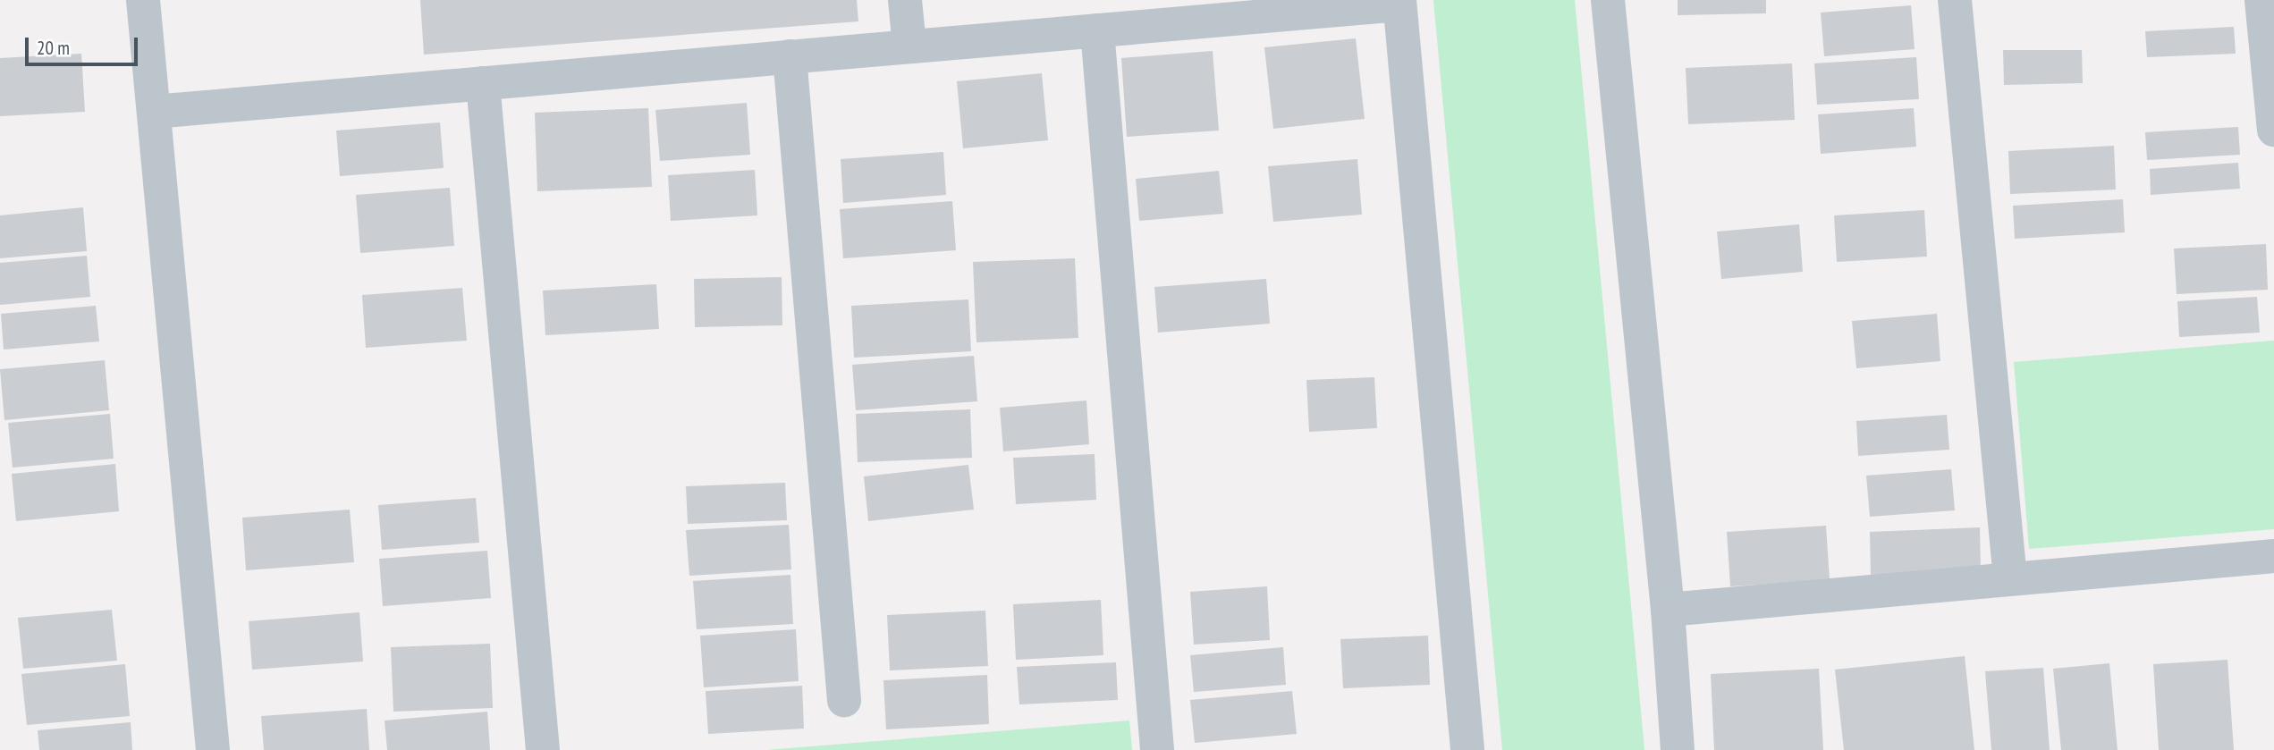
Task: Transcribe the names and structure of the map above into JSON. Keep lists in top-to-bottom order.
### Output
{
  "scale_bar": "20 m"
}
